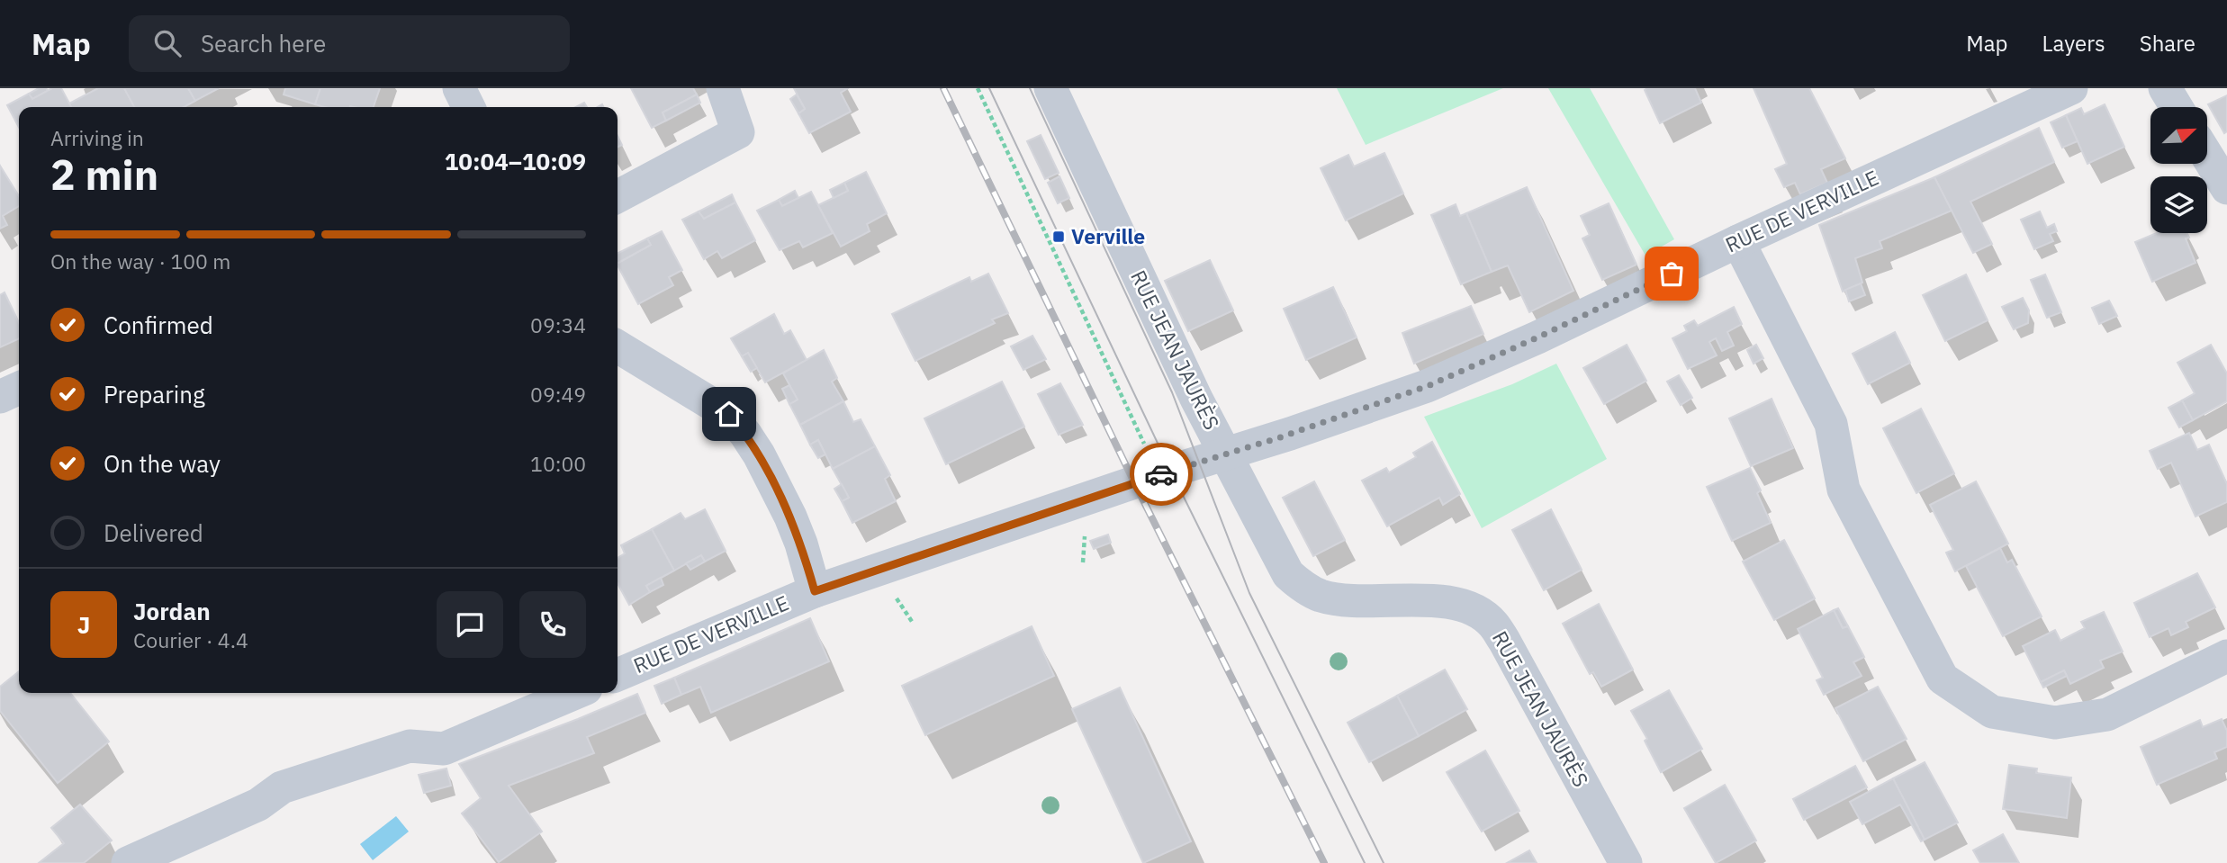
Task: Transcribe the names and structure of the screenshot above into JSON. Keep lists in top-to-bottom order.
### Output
{
  "streets": {
    "street": ["RUE DE VERVILLE", "RUE JEAN JAURÈS"]
  },
  "crossings": [
    ["RUE DE VERVILLE", "RUE JEAN JAURÈS"]
  ],
  "places": {
    "transit": ["Verville"]
  },
  "north": "top right",
  "page": {
    "header": "Map",
    "search": "Search here",
    "nav": ["Map", "Layers", "Share"],
    "heading": ["2 min", "Arriving in", "10:04–10:09"],
    "panel": ["Jordan", "Courier · 4.4"],
    "bar": "On the way · 100 m",
    "list": [
      ["Confirmed", "09:34"],
      ["Preparing", "09:49"],
      ["On the way", "10:00"],
      "Delivered"
    ],
    "round": "J"
  }
}
